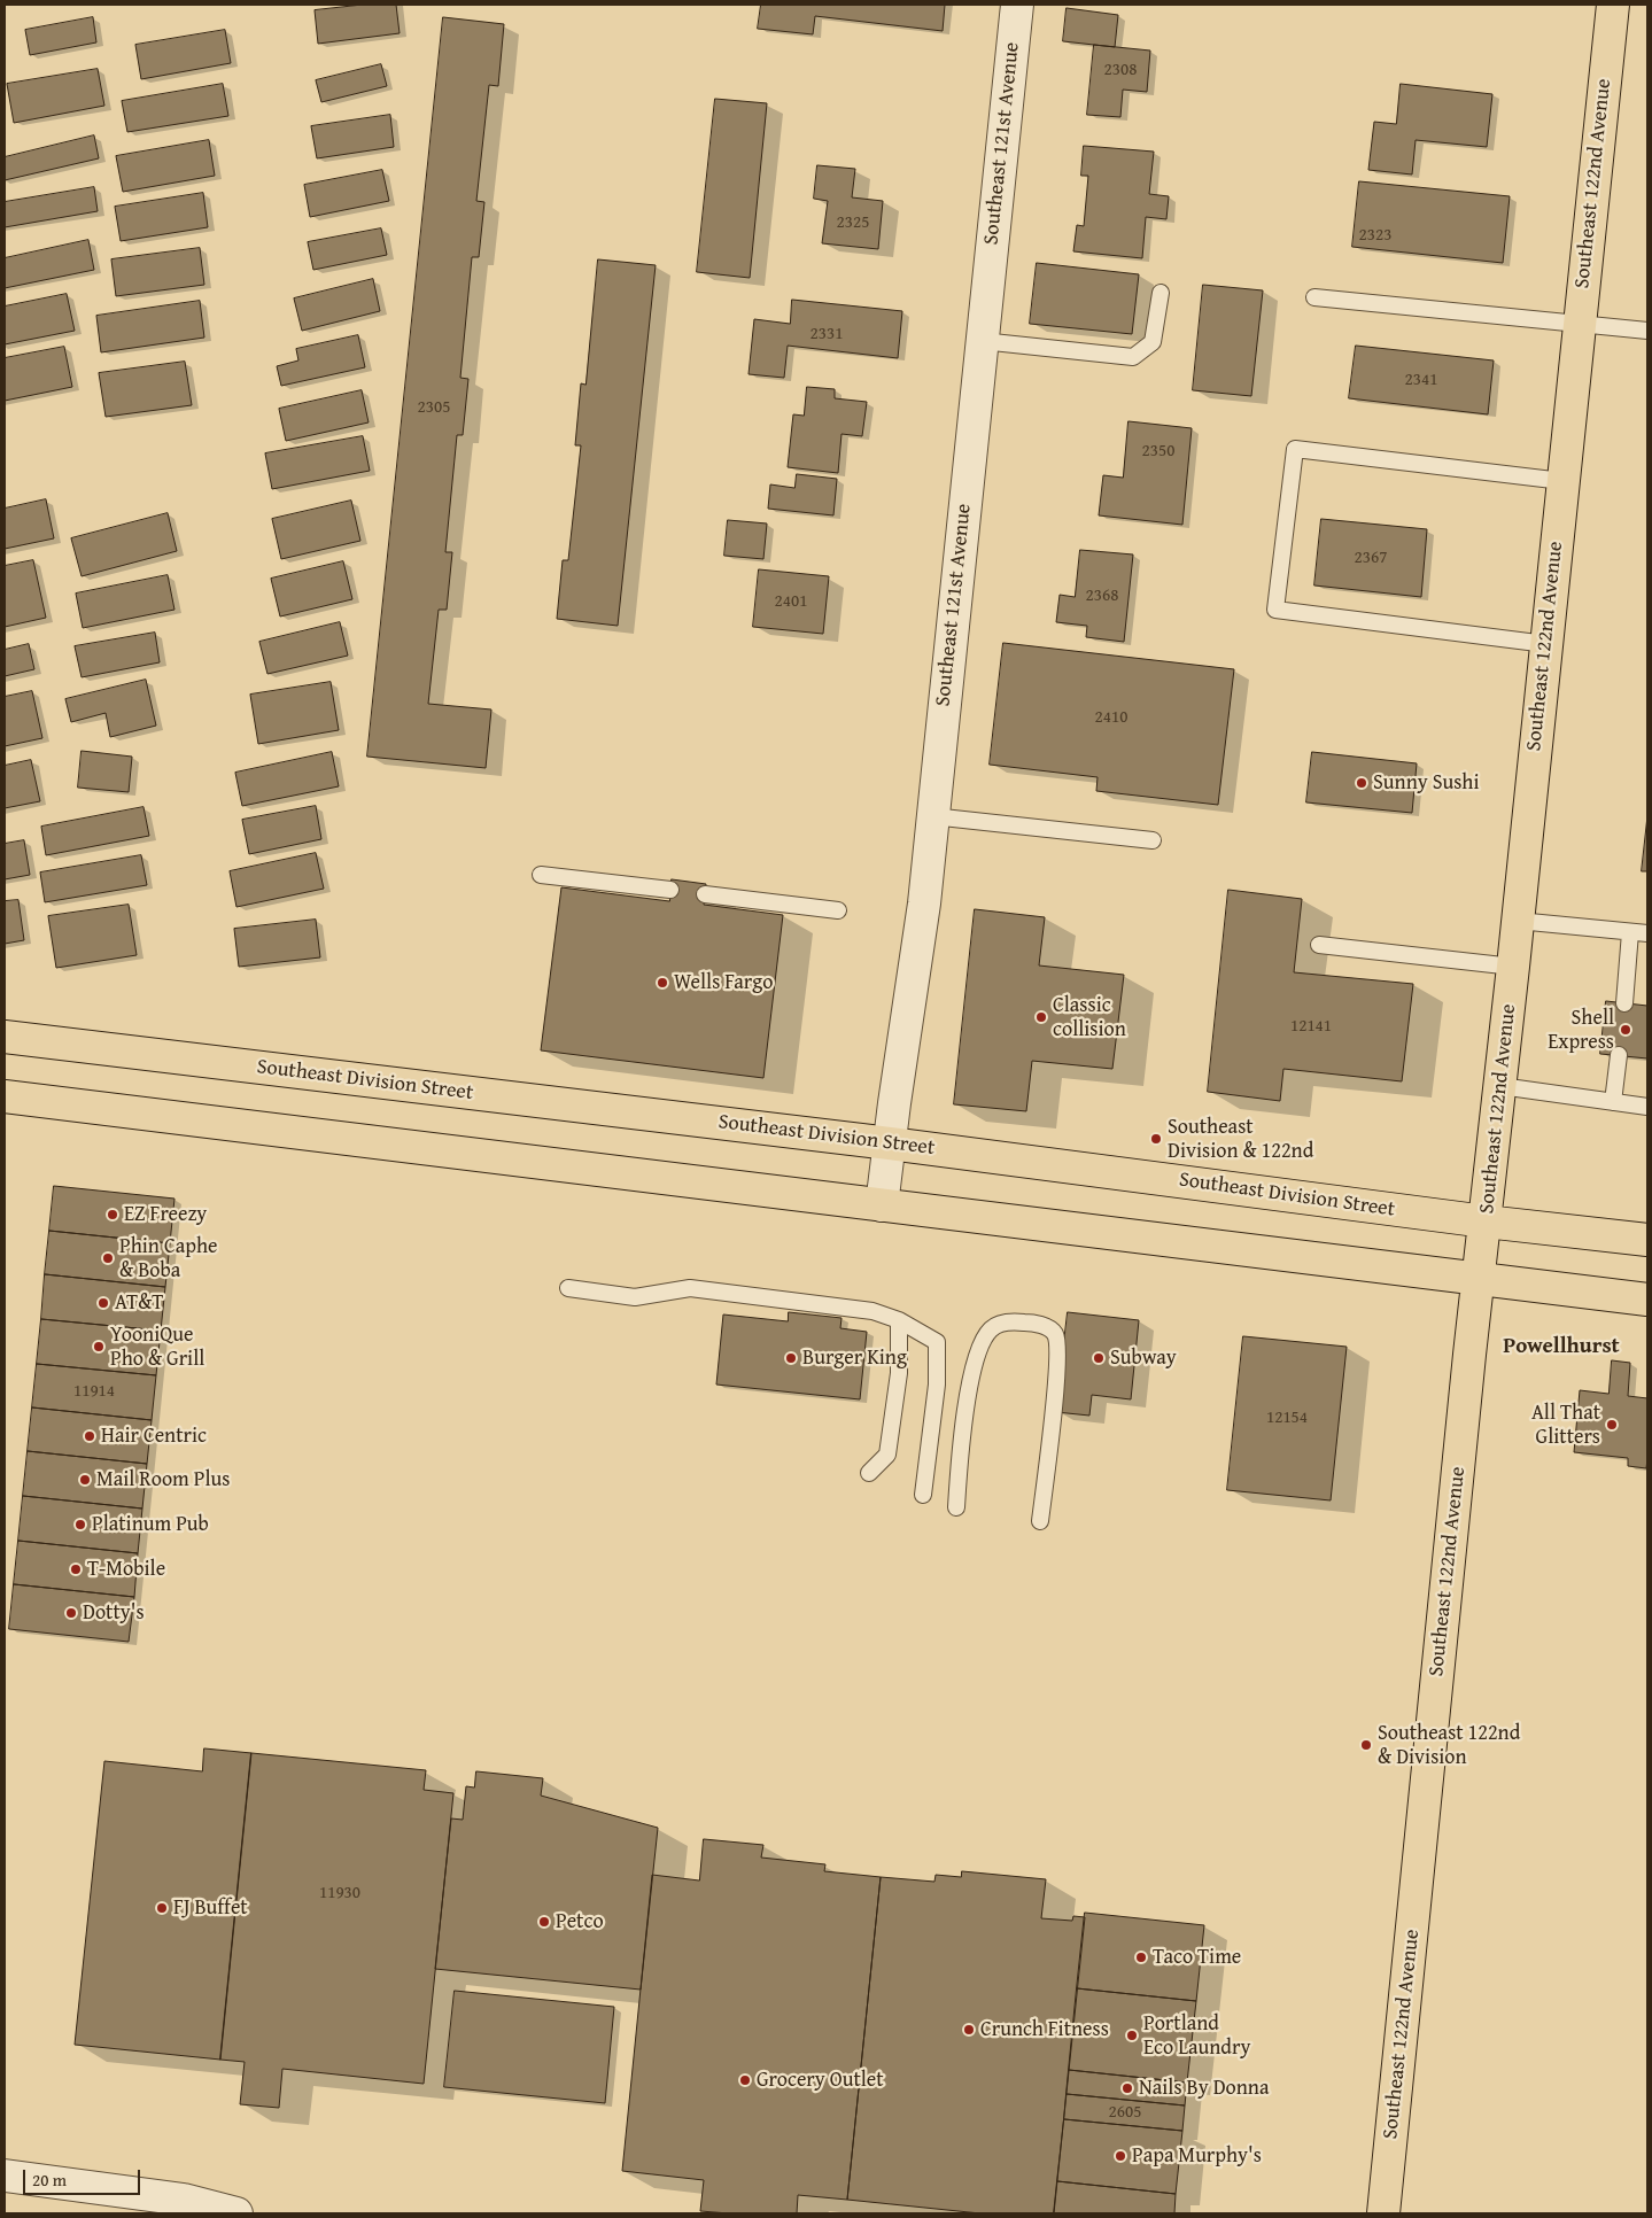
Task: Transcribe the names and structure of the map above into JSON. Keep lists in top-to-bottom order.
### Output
{
  "streets": {
    "main road": ["Southeast 122nd Avenue", "Southeast Division Street"],
    "street": ["Southeast 121st Avenue"]
  },
  "crossings": [
    ["Southeast 121st Avenue", "Southeast Division Street"],
    ["Southeast 122nd Avenue", "Southeast Division Street"]
  ],
  "districts": ["Powellhurst"],
  "places": [
    "Sunny Sushi",
    "Wells Fargo",
    "Classic collision",
    "Shell Express",
    "Southeast Division & 122nd",
    "EZ Freezy",
    "Phin Caphe & Boba",
    "AT&T",
    "YooniQue Pho & Grill",
    "Burger King",
    "Subway",
    "All That Glitters",
    "Hair Centric",
    "Mail Room Plus",
    "Platinum Pub",
    "T-Mobile",
    "Dotty's",
    "Southeast 122nd & Division",
    "FJ Buffet",
    "Petco",
    "Taco Time",
    "Crunch Fitness",
    "Portland Eco Laundry",
    "Grocery Outlet",
    "Nails By Donna",
    "Papa Murphy's"
  ],
  "house_numbers": [
    "2308",
    "2325",
    "2323",
    "2331",
    "2341",
    "2305",
    "2350",
    "2367",
    "2368",
    "2401",
    "2410",
    "12141",
    "11914",
    "12154",
    "11930",
    "2605"
  ],
  "scale_bar": "20 m"
}
